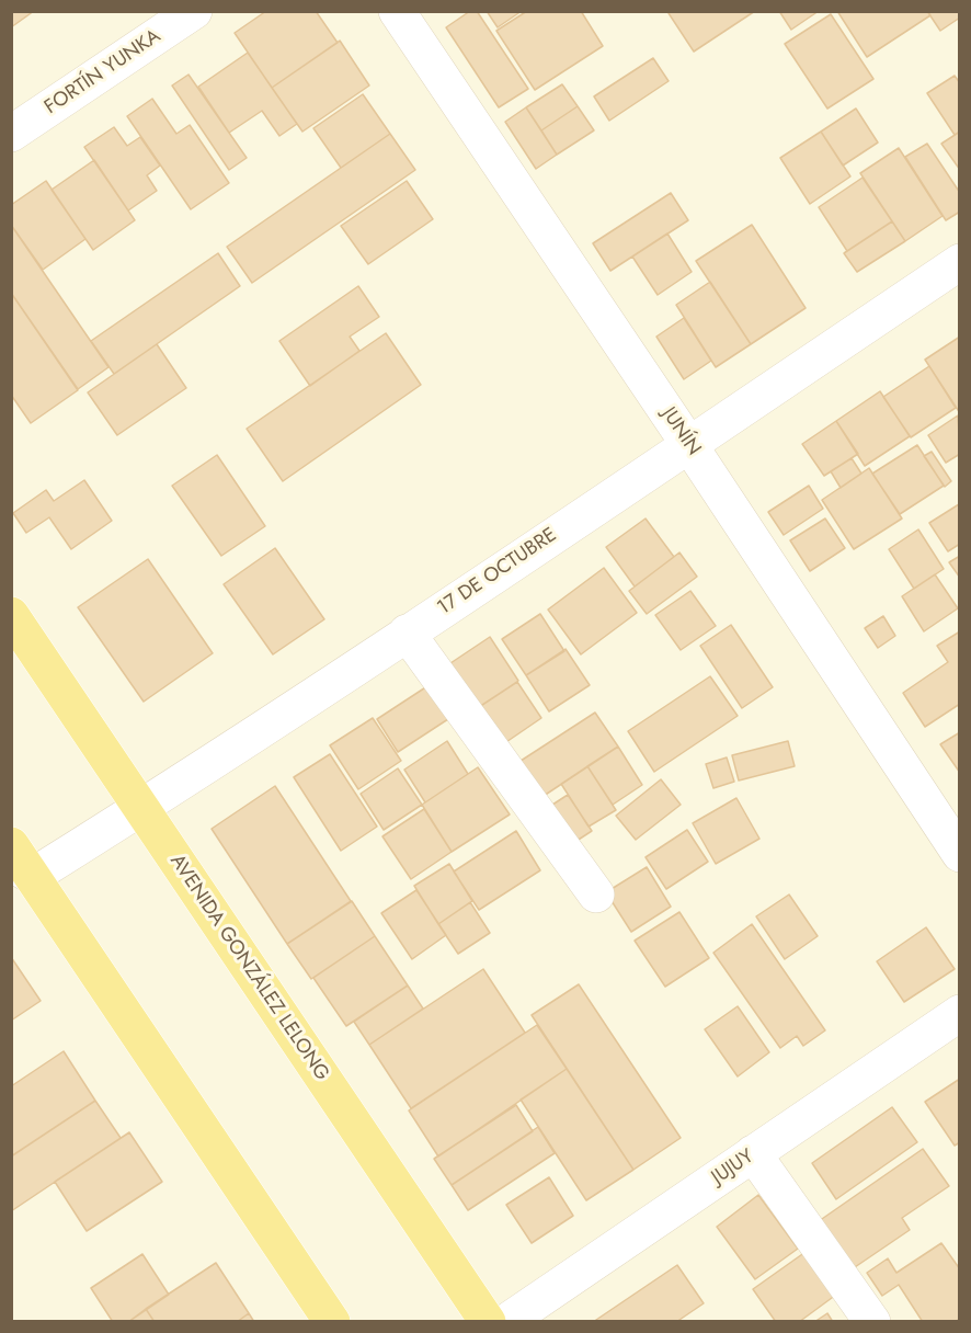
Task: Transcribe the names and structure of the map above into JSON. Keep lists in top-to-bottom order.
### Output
{
  "streets": {
    "main road": ["AVENIDA GONZÁLEZ LELONG"],
    "street": [
      "FORTÍN YUNKA",
      "JUNÍN",
      "17 DE OCTUBRE",
      "JUJUY"
    ]
  },
  "crossings": [
    ["JUNÍN", "17 DE OCTUBRE"],
    ["17 DE OCTUBRE", "AVENIDA GONZÁLEZ LELONG"]
  ]
}
